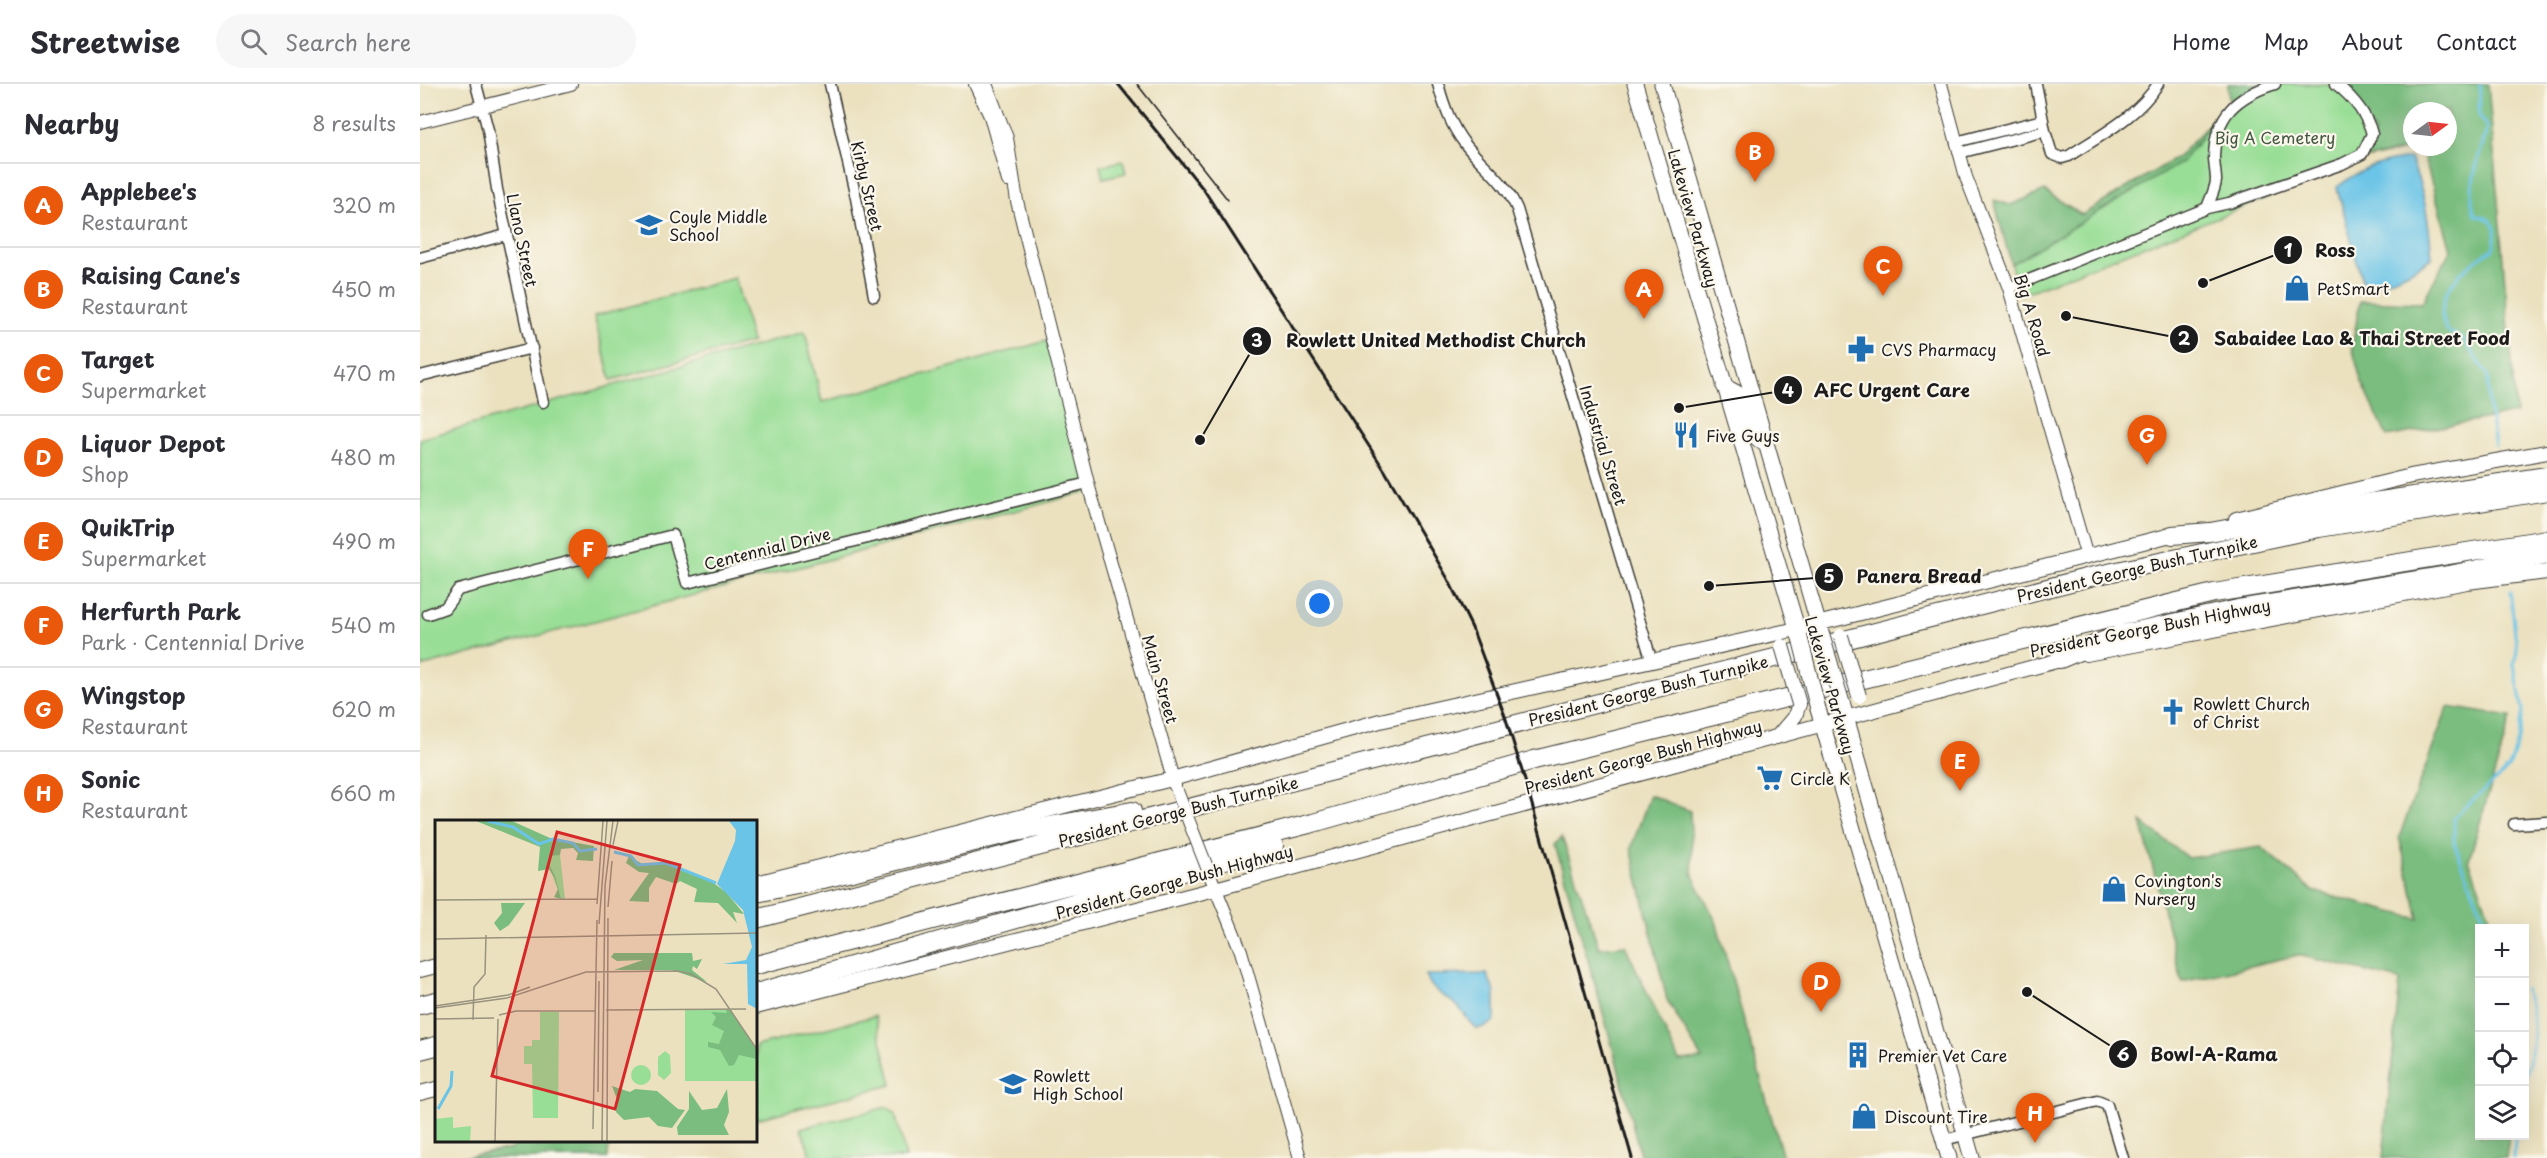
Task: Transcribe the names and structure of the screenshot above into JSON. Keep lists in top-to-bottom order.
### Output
{
  "streets": {
    "highway": ["President George Bush Turnpike"],
    "main road": ["Lakeview Parkway", "President George Bush Highway"],
    "street": [
      "Kirby Street",
      "Llano Street",
      "Big A Road",
      "Industrial Street",
      "Centennial Drive",
      "Main Street"
    ]
  },
  "crossings": [
    ["Lakeview Parkway", "President George Bush Highway"],
    ["Centennial Drive", "Main Street"],
    ["President George Bush Highway", "Main Street"]
  ],
  "parks": ["Big A Cemetery"],
  "places": {
    "school or university": ["Coyle Middle School", "Rowlett High School"],
    "other": [
      "Ross",
      "Sabaidee Lao & Thai Street Food",
      "AFC Urgent Care",
      "Rowlett United Methodist Church",
      "Panera Bread",
      "Bowl-A-Rama"
    ],
    "shop": ["PetSmart", "Covington's Nursery", "Discount Tire"],
    "pharmacy": ["CVS Pharmacy"],
    "restaurant": ["Five Guys"],
    "church": ["Rowlett Church of Christ"],
    "supermarket": ["Circle K"],
    "building": ["Premier Vet Care"]
  },
  "north": "right",
  "page": {
    "header": "Streetwise",
    "search": "Search here",
    "nav": [
      "Home",
      "Map",
      "About",
      "Contact"
    ],
    "heading": ["Nearby", "8 results"],
    "pins": [
      "B",
      "C",
      "A",
      "G",
      "F",
      "E",
      "D",
      "H"
    ],
    "list": [
      {
        "mark": "A",
        "name": "Applebee's",
        "note": "Restaurant",
        "value": "320 m"
      },
      {
        "mark": "B",
        "name": "Raising Cane's",
        "note": "Restaurant",
        "value": "450 m"
      },
      {
        "mark": "C",
        "name": "Target",
        "note": "Supermarket",
        "value": "470 m"
      },
      {
        "mark": "D",
        "name": "Liquor Depot",
        "note": "Shop",
        "value": "480 m"
      },
      {
        "mark": "E",
        "name": "QuikTrip",
        "note": "Supermarket",
        "value": "490 m"
      },
      {
        "mark": "F",
        "name": "Herfurth Park",
        "note": "Park · Centennial Drive",
        "value": "540 m"
      },
      {
        "mark": "G",
        "name": "Wingstop",
        "note": "Restaurant",
        "value": "620 m"
      },
      {
        "mark": "H",
        "name": "Sonic",
        "note": "Restaurant",
        "value": "660 m"
      }
    ],
    "map_buttons": ["+", "−"]
  }
}
